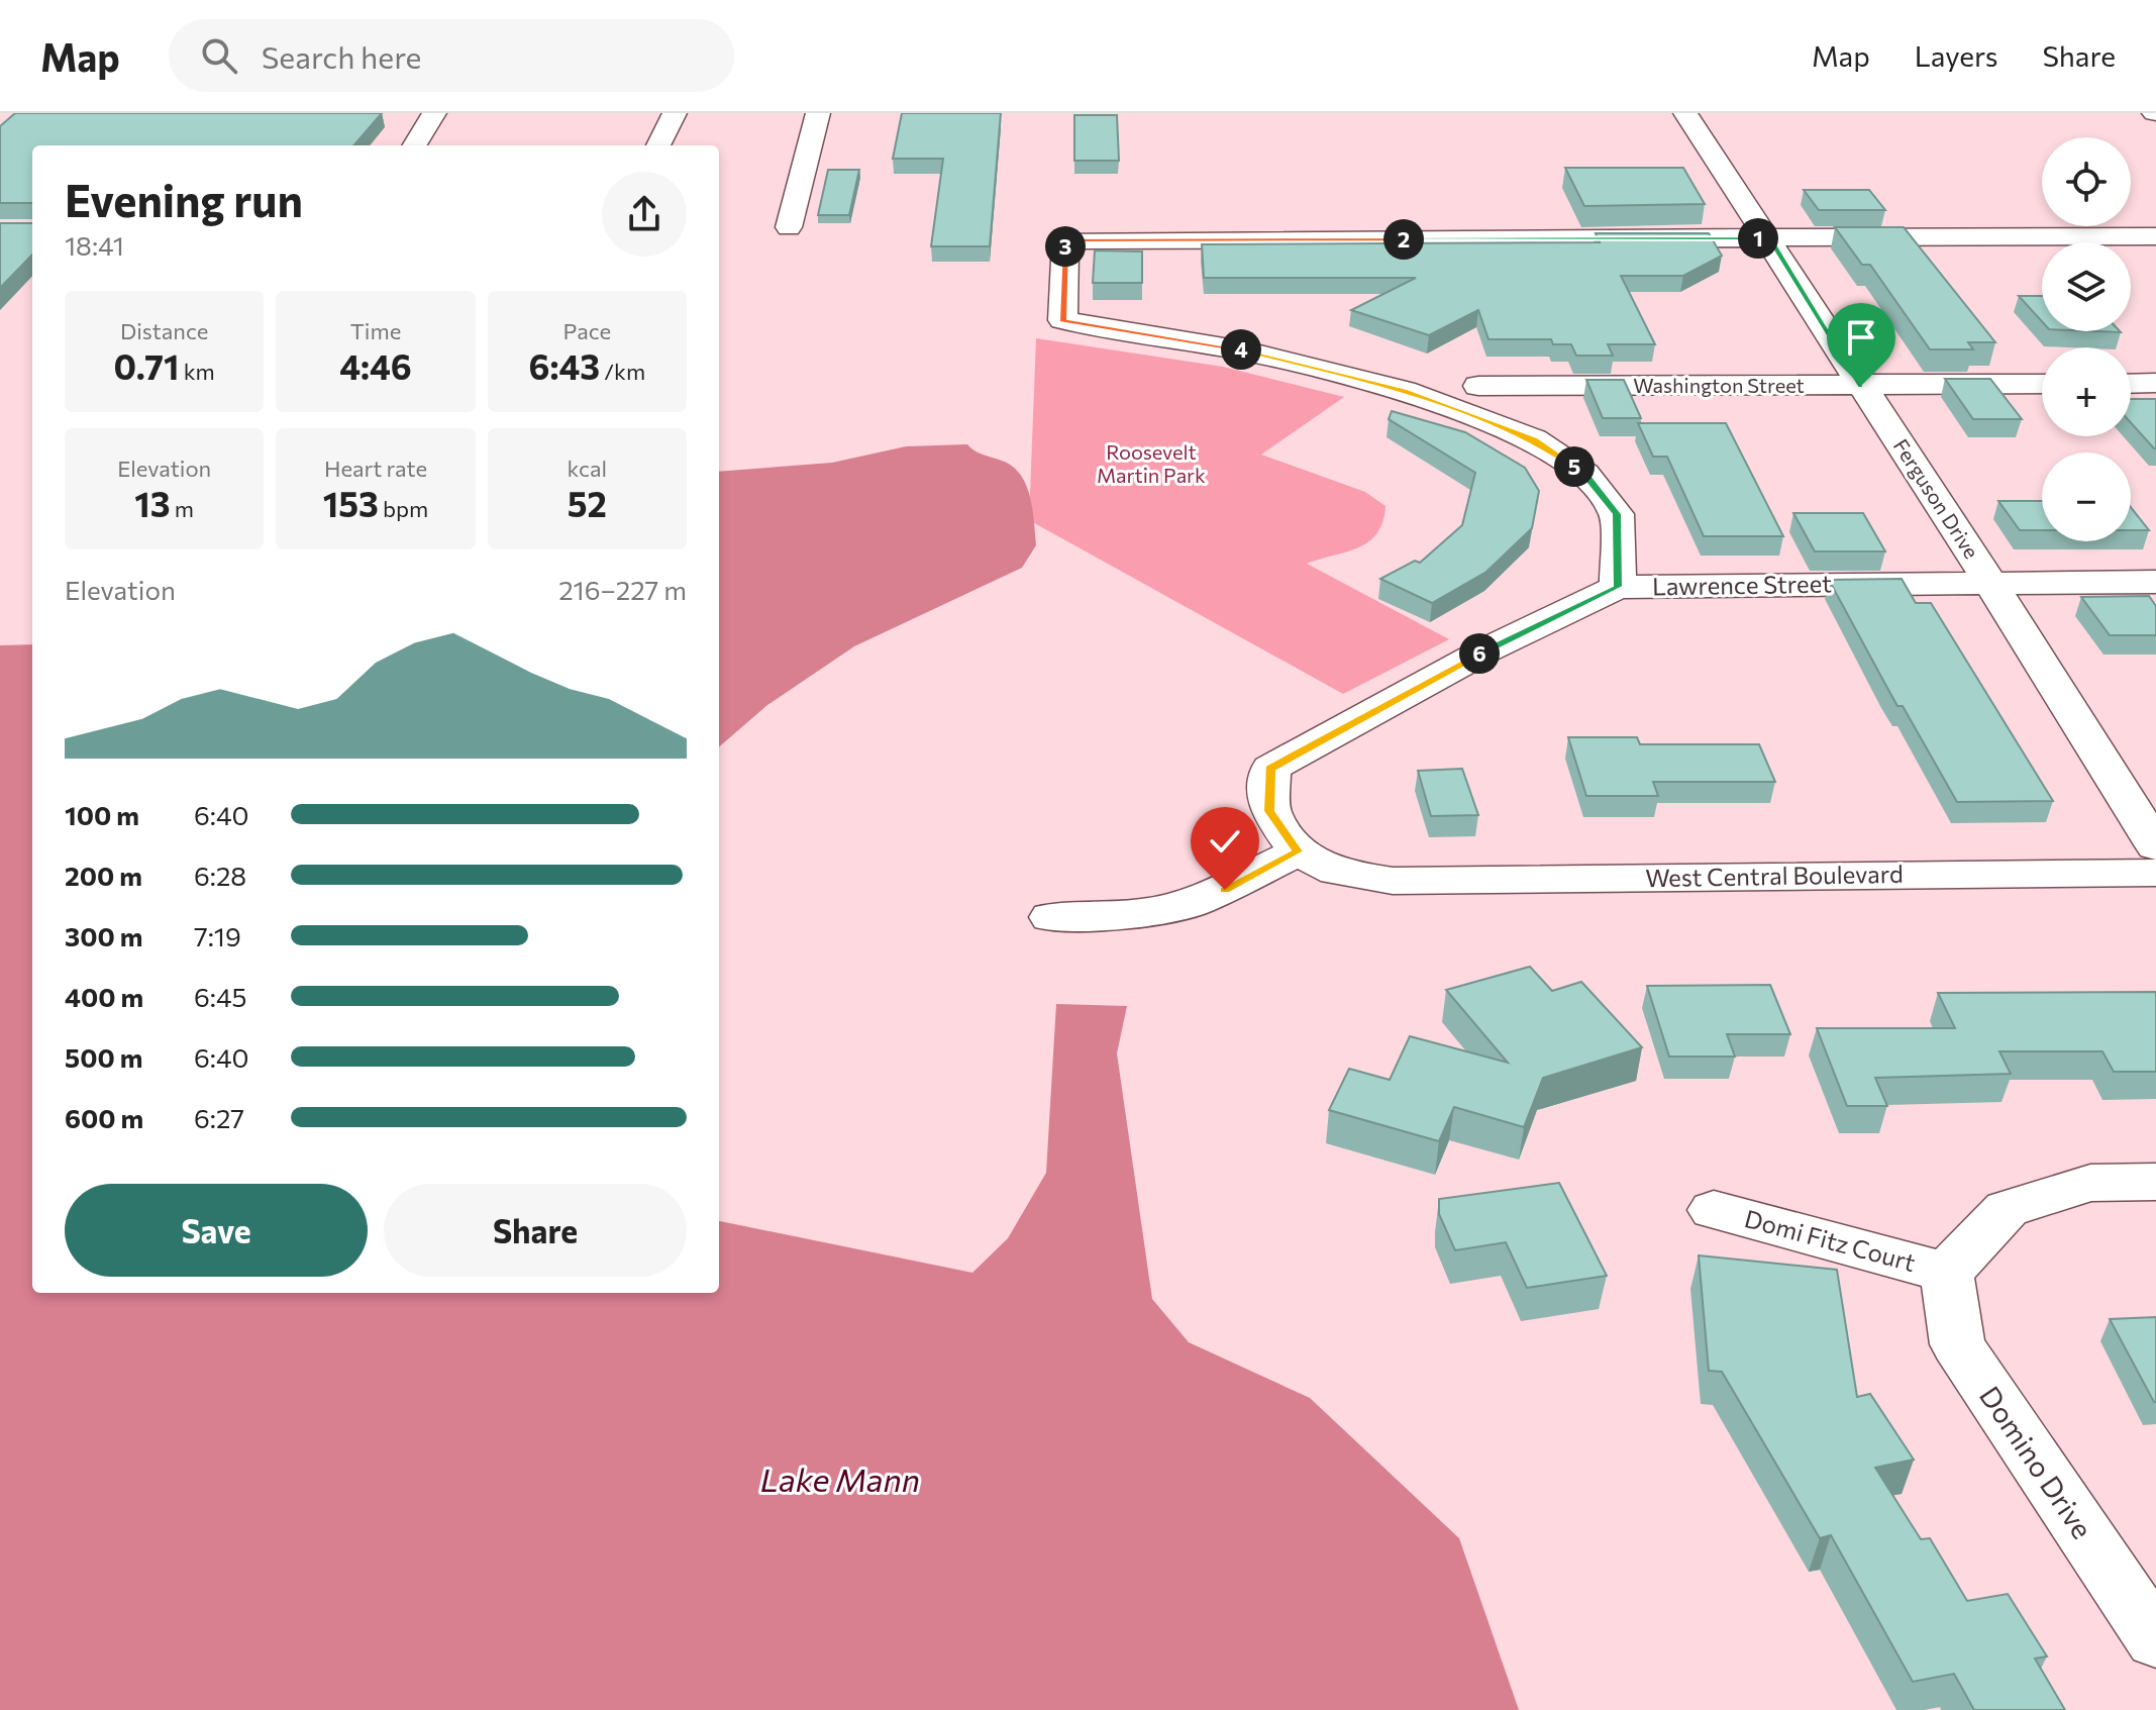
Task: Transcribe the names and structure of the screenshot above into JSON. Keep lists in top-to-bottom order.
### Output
{
  "streets": {
    "street": [
      "Washington Street",
      "Ferguson Drive",
      "Lawrence Street",
      "West Central Boulevard",
      "Domi Fitz Court",
      "Domino Drive"
    ]
  },
  "crossings": [
    ["Washington Street", "Ferguson Drive"],
    ["Ferguson Drive", "Lawrence Street"],
    ["Domi Fitz Court", "Domino Drive"]
  ],
  "water": ["Lake Mann"],
  "parks": ["Roosevelt Martin Park"],
  "page": {
    "header": "Map",
    "search": "Search here",
    "nav": ["Map", "Layers", "Share"],
    "map_buttons": ["+", "−"],
    "heading": ["Evening run", "18:41"],
    "pins": [
      "1",
      "2",
      "3",
      "4",
      "5",
      "6"
    ],
    "stats": [
      ["Distance", "0.71 km"],
      ["Time", "4:46"],
      ["Pace", "6:43 /km"],
      ["Elevation", "13 m"],
      ["Heart rate", "153 bpm"],
      ["kcal", "52"]
    ],
    "chart": ["Elevation", "216–227 m"],
    "list": [
      {
        "name": "100 m",
        "note": "6:40"
      },
      {
        "name": "200 m",
        "note": "6:28"
      },
      {
        "name": "300 m",
        "note": "7:19"
      },
      {
        "name": "400 m",
        "note": "6:45"
      },
      {
        "name": "500 m",
        "note": "6:40"
      },
      {
        "name": "600 m",
        "note": "6:27"
      }
    ],
    "buttons": ["Save", "Share"]
  }
}
